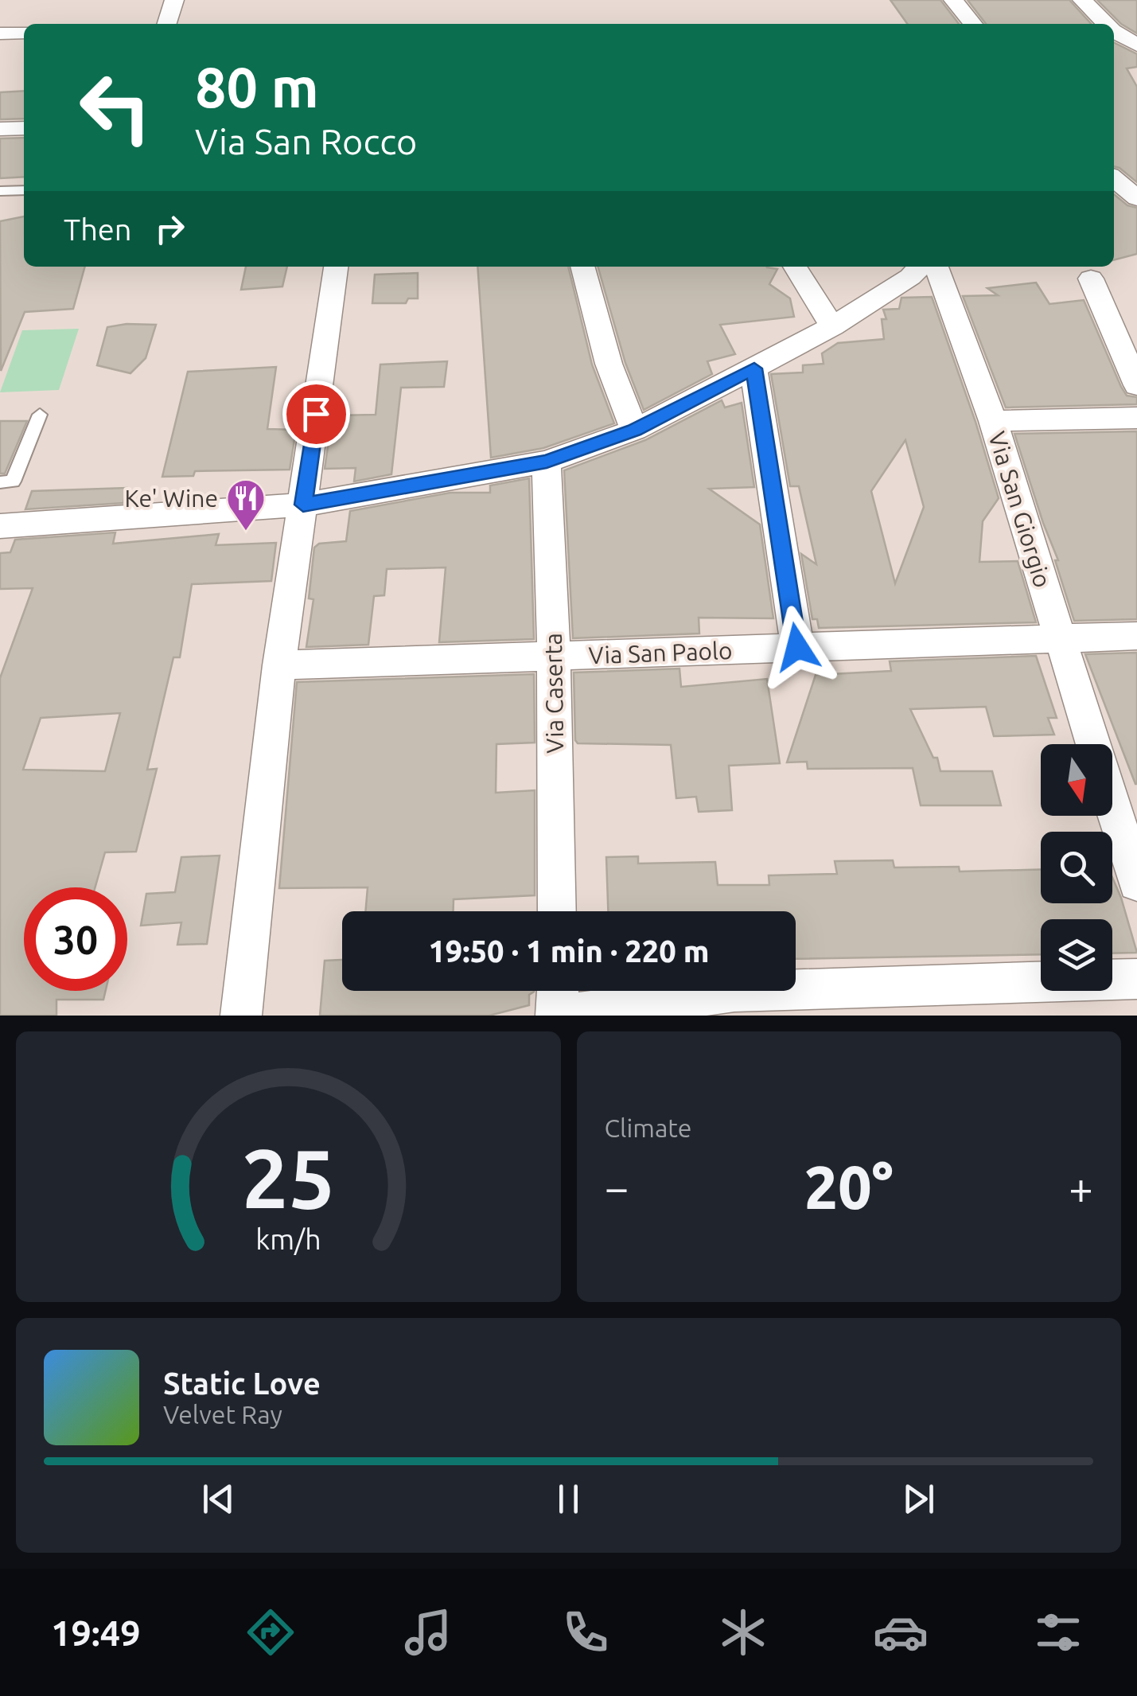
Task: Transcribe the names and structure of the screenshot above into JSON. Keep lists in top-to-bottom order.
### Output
{
  "streets": {
    "street": ["Via San Giorgio", "Via San Paolo", "Via Caserta"]
  },
  "crossings": [
    ["Via San Giorgio", "Via San Paolo"],
    ["Via San Paolo", "Via Caserta"]
  ],
  "places": {
    "restaurant": ["Ke' Wine"]
  },
  "north": "bottom",
  "page": {
    "turn": ["80 m", "Via San Rocco"],
    "then": "Then",
    "limit": "30",
    "trip": "19:50 · 1 min · 220 m",
    "tile": "Climate",
    "heat": ["−", "20°", "+"],
    "song": ["Static Love", "Velvet Ray"],
    "tabs": "19:49",
    "gauge": ["25", "km/h"]
  }
}
